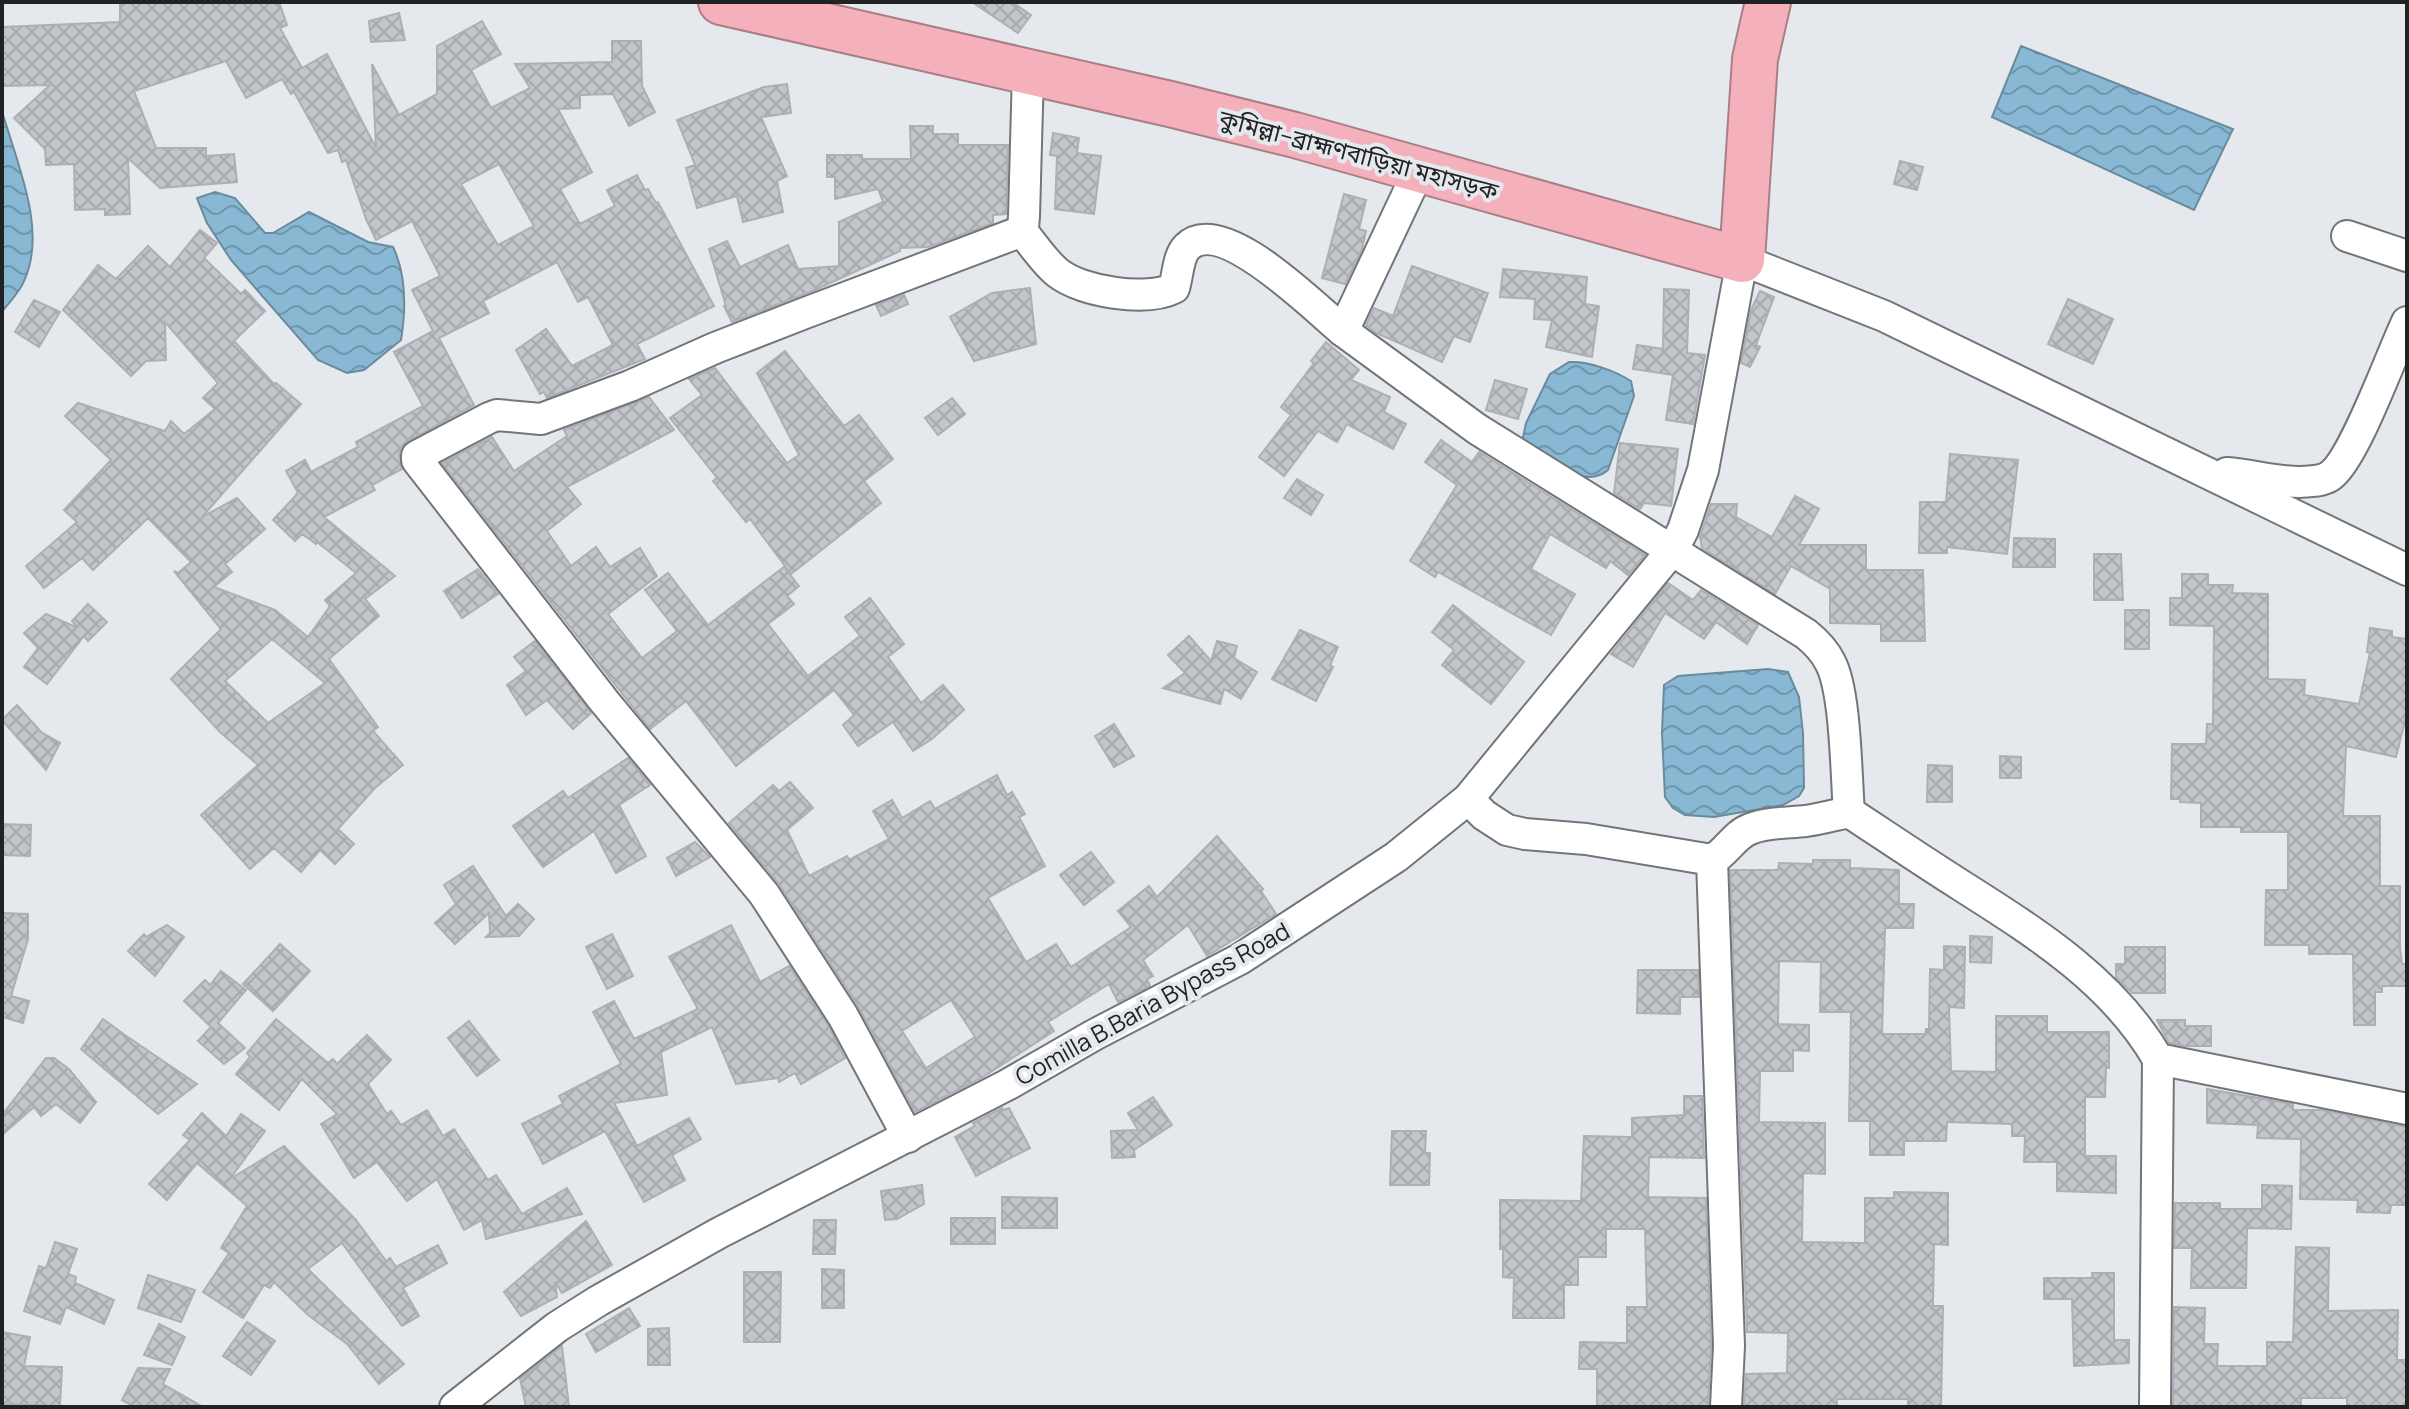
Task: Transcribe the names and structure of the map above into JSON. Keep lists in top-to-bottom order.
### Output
{
  "streets": {
    "highway": ["কুমিল্লা–ব্রাহ্মণবাড়িয়া মহাসড়ক"],
    "street": ["Comilla B.Baria Bypass Road"]
  },
  "crossings": [
    ["কুমিল্লা–ব্রাহ্মণবাড়িয়া মহাসড়ক", "Comilla B.Baria Bypass Road"]
  ]
}
